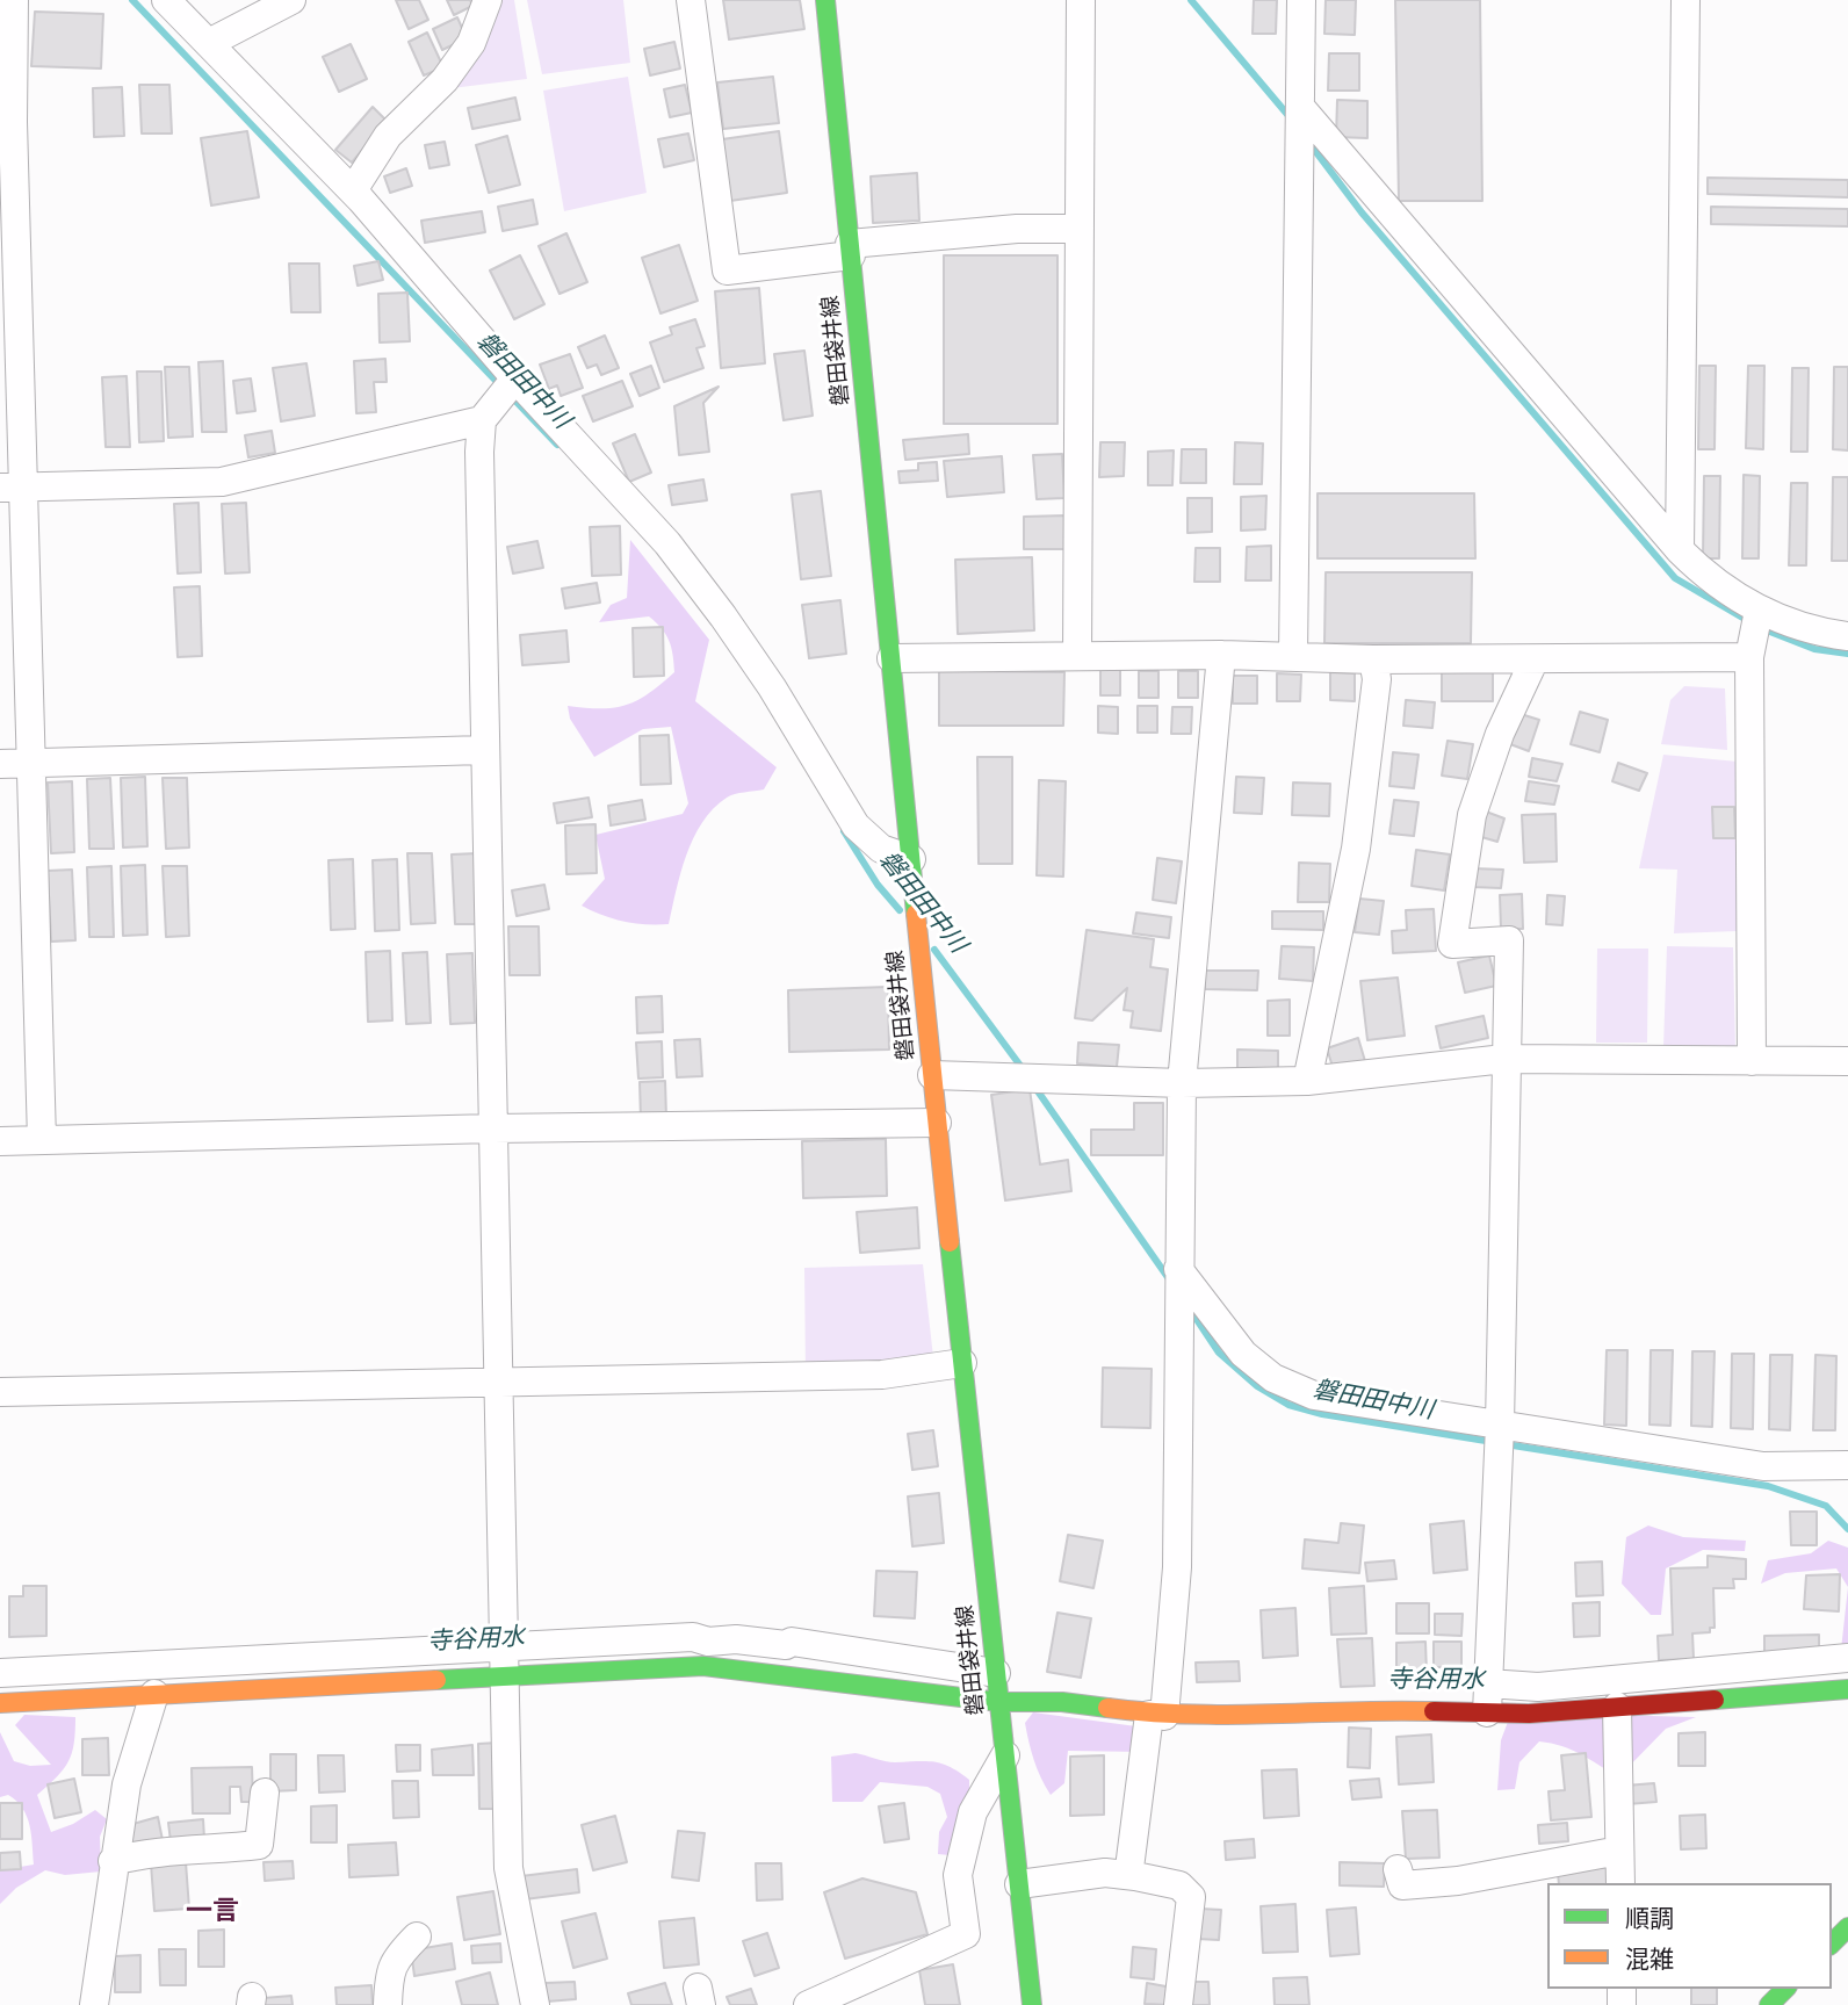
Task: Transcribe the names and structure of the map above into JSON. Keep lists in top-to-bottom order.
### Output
{
  "streets": {
    "main road": ["磐田袋井線"]
  },
  "districts": ["一言"],
  "water": ["磐田田中川", "寺谷用水"],
  "legend": ["順調", "混雑"]
}
